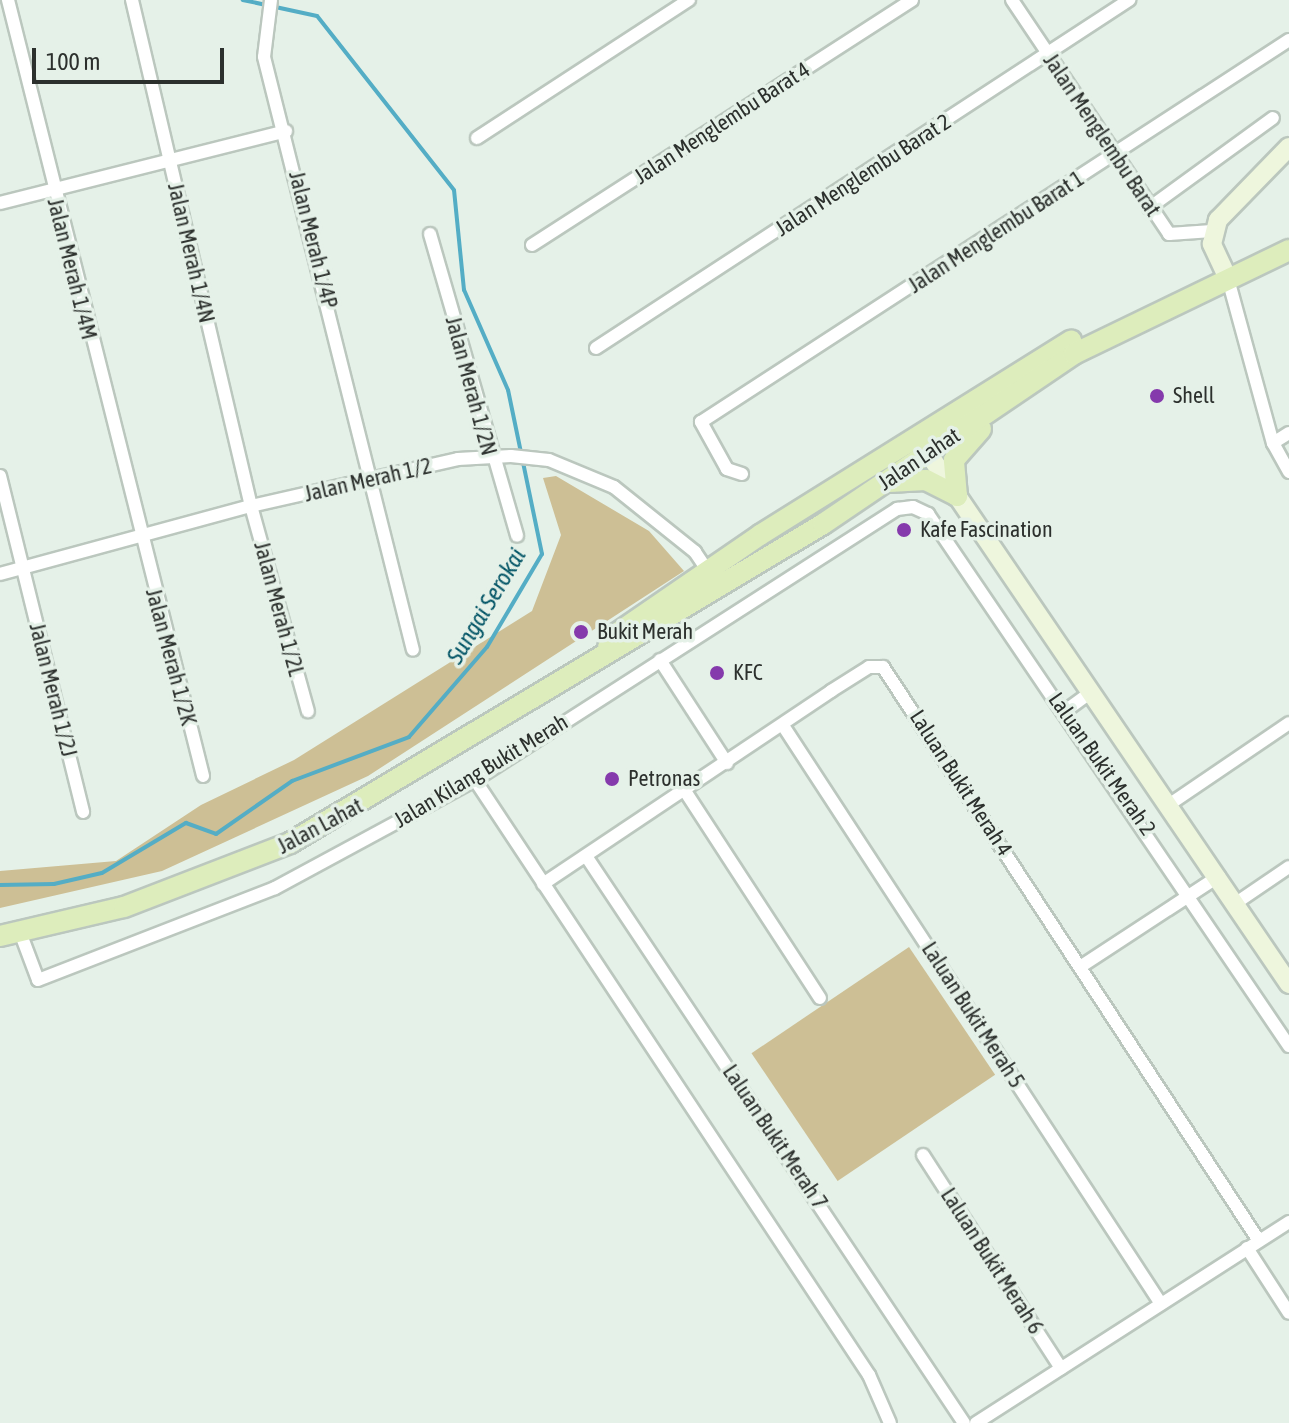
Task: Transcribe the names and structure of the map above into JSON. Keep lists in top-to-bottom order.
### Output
{
  "streets": {
    "main road": ["Jalan Lahat"],
    "street": [
      "Jalan Menglembu Barat 4",
      "Jalan Menglembu Barat",
      "Jalan Menglembu Barat 2",
      "Jalan Menglembu Barat 1",
      "Jalan Merah 1/4P",
      "Jalan Merah 1/4N",
      "Jalan Merah 1/4M",
      "Jalan Merah 1/2N",
      "Jalan Merah 1/2",
      "Jalan Merah 1/2L",
      "Jalan Merah 1/2K",
      "Jalan Merah 1/2J",
      "Laluan Bukit Merah 2",
      "Jalan Kilang Bukit Merah",
      "Laluan Bukit Merah 4",
      "Laluan Bukit Merah 5",
      "Laluan Bukit Merah 7",
      "Laluan Bukit Merah 6"
    ]
  },
  "crossings": [
    ["Jalan Menglembu Barat", "Jalan Menglembu Barat 2"],
    ["Jalan Menglembu Barat", "Jalan Menglembu Barat 1"],
    ["Jalan Merah 1/4P", "Jalan Merah 1/2"],
    ["Jalan Merah 1/4N", "Jalan Merah 1/2"],
    ["Jalan Merah 1/4N", "Jalan Merah 1/2L"],
    ["Jalan Merah 1/4M", "Jalan Merah 1/2"],
    ["Jalan Merah 1/4M", "Jalan Merah 1/2K"],
    ["Jalan Merah 1/2N", "Jalan Merah 1/2"],
    ["Jalan Lahat", "Jalan Merah 1/2"],
    ["Jalan Lahat", "Laluan Bukit Merah 2"],
    ["Jalan Lahat", "Jalan Kilang Bukit Merah"],
    ["Jalan Merah 1/2", "Jalan Merah 1/2L"],
    ["Jalan Merah 1/2", "Jalan Merah 1/2K"],
    ["Jalan Merah 1/2", "Jalan Merah 1/2J"],
    ["Laluan Bukit Merah 2", "Jalan Kilang Bukit Merah"],
    ["Laluan Bukit Merah 4", "Laluan Bukit Merah 5"],
    ["Laluan Bukit Merah 4", "Laluan Bukit Merah 7"]
  ],
  "water": ["Sungai Serokai"],
  "places": [
    "Shell",
    "Kafe Fascination",
    "Bukit Merah",
    "KFC",
    "Petronas"
  ],
  "scale_bar": "100 m"
}
